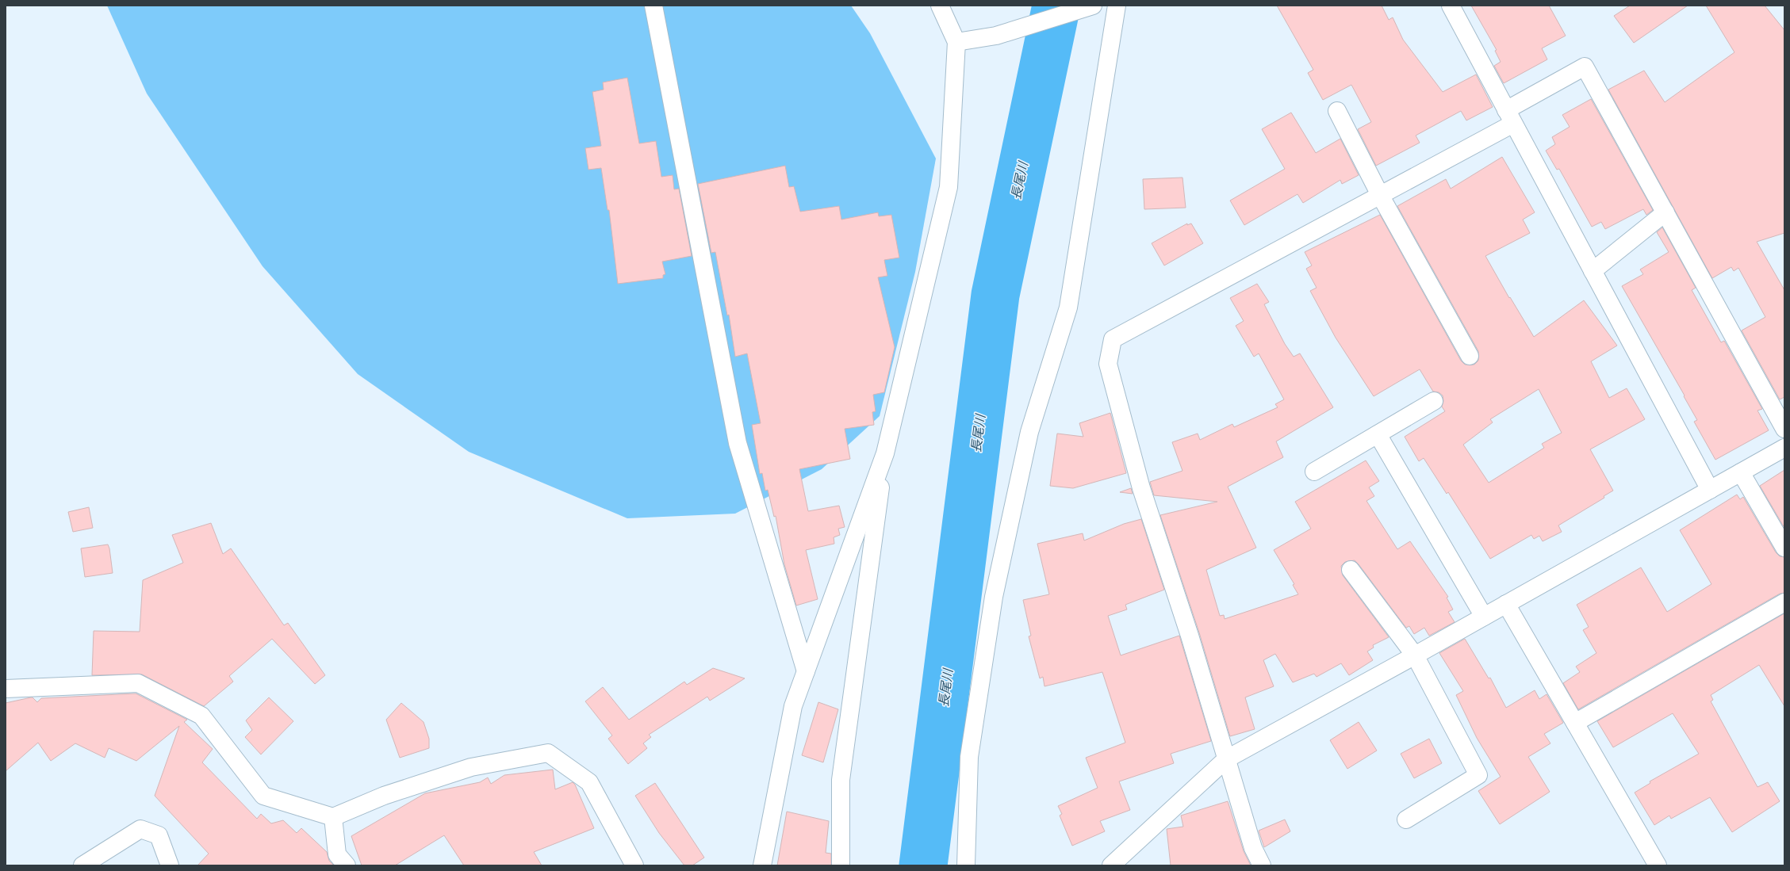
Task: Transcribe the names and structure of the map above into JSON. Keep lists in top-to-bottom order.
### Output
{
  "water": ["長尾川"]
}
